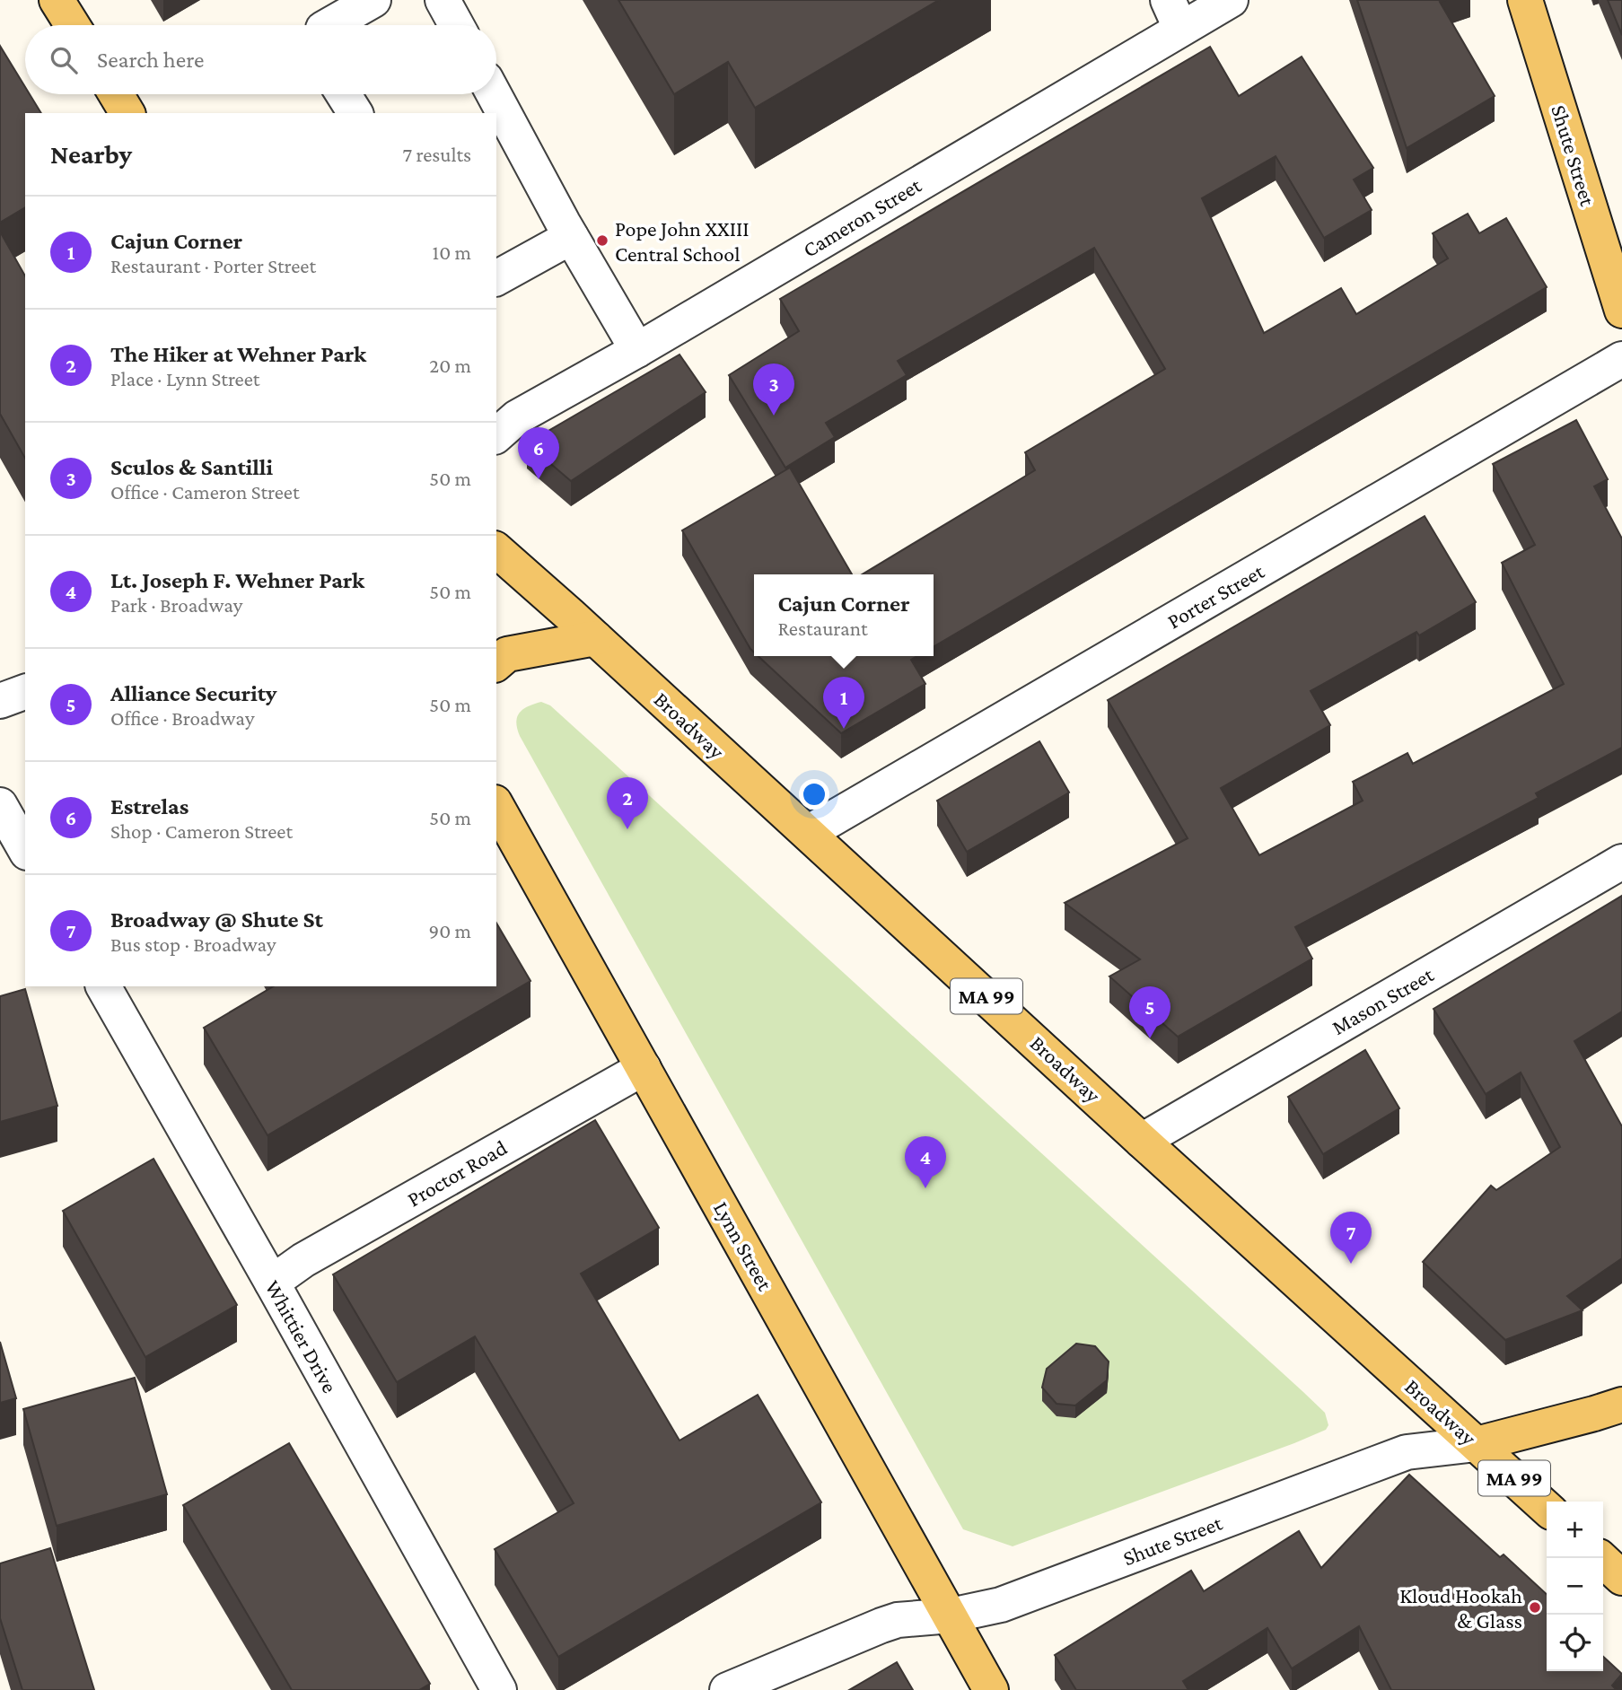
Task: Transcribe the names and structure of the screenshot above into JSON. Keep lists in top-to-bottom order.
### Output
{
  "streets": {
    "main road": [
      "Shute Street",
      "Broadway",
      "MA 99",
      "Lynn Street"
    ],
    "street": [
      "Cameron Street",
      "Porter Street",
      "Mason Street",
      "Proctor Road",
      "Whittier Drive"
    ]
  },
  "crossings": [
    ["Shute Street", "Broadway"],
    ["Shute Street", "Lynn Street"],
    ["Porter Street", "Broadway"],
    ["Broadway", "Mason Street"],
    ["Proctor Road", "Lynn Street"],
    ["Proctor Road", "Whittier Drive"]
  ],
  "places": ["Pope John XXIII Central School", "Kloud Hookah & Glass"],
  "page": {
    "search": "Search here",
    "heading": ["Nearby", "7 results"],
    "list": [
      {
        "mark": "1",
        "name": "Cajun Corner",
        "note": "Restaurant · Porter Street",
        "value": "10 m"
      },
      {
        "mark": "2",
        "name": "The Hiker at Wehner Park",
        "note": "Place · Lynn Street",
        "value": "20 m"
      },
      {
        "mark": "3",
        "name": "Sculos & Santilli",
        "note": "Office · Cameron Street",
        "value": "50 m"
      },
      {
        "mark": "4",
        "name": "Lt. Joseph F. Wehner Park",
        "note": "Park · Broadway",
        "value": "50 m"
      },
      {
        "mark": "5",
        "name": "Alliance Security",
        "note": "Office · Broadway",
        "value": "50 m"
      },
      {
        "mark": "6",
        "name": "Estrelas",
        "note": "Shop · Cameron Street",
        "value": "50 m"
      },
      {
        "mark": "7",
        "name": "Broadway @ Shute St",
        "note": "Bus stop · Broadway",
        "value": "90 m"
      }
    ],
    "pins": [
      "3",
      "6",
      "1",
      "2",
      "5",
      "4",
      "7"
    ],
    "popup": ["Cajun Corner", "Restaurant"],
    "map_buttons": ["+", "−"]
  }
}
